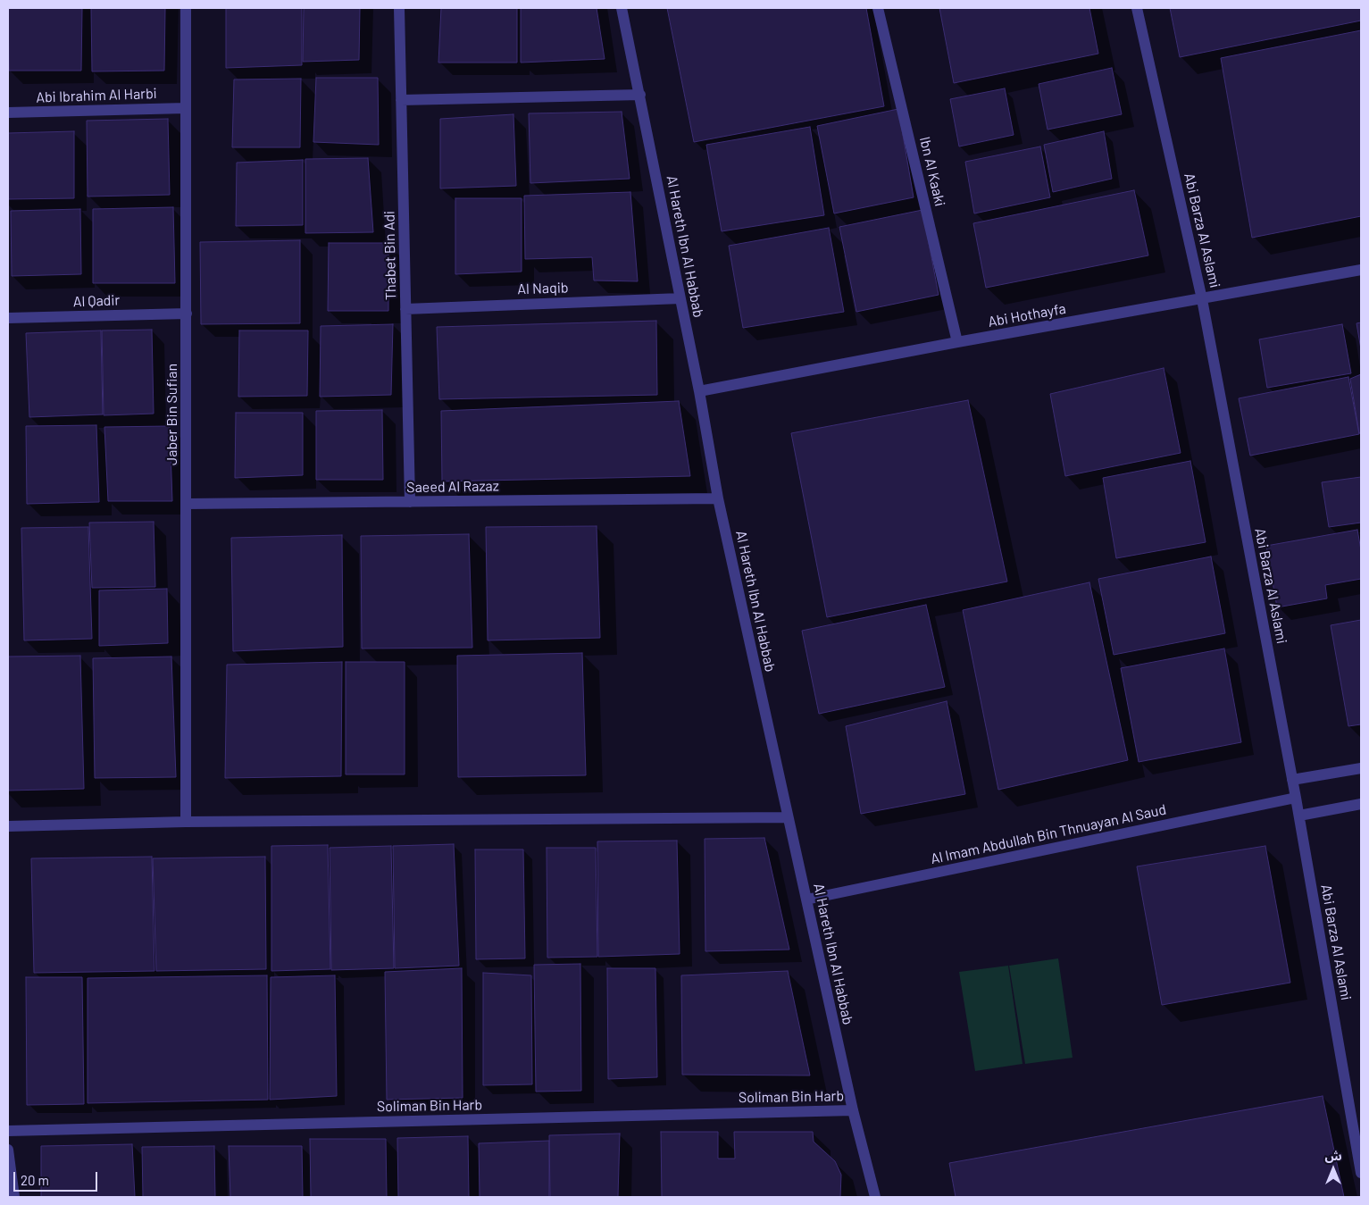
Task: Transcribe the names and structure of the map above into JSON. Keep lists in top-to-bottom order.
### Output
{
  "streets": {
    "street": [
      "Abi Ibrahim Al Harbi",
      "Ibn Al Kaaki",
      "Abi Barza Al Aslami",
      "Al Hareth Ibn Al Habbab",
      "Thabet Bin Adi",
      "Al Naqib",
      "Al Qadir",
      "Abi Hothayfa",
      "Jaber Bin Sufian",
      "Saeed Al Razaz",
      "Al Imam Abdullah Bin Thnuayan Al Saud",
      "Soliman Bin Harb"
    ]
  },
  "crossings": [
    ["Abi Ibrahim Al Harbi", "Jaber Bin Sufian"],
    ["Ibn Al Kaaki", "Abi Hothayfa"],
    ["Abi Barza Al Aslami", "Abi Hothayfa"],
    ["Abi Barza Al Aslami", "Al Imam Abdullah Bin Thnuayan Al Saud"],
    ["Al Hareth Ibn Al Habbab", "Al Naqib"],
    ["Al Hareth Ibn Al Habbab", "Abi Hothayfa"],
    ["Al Hareth Ibn Al Habbab", "Saeed Al Razaz"],
    ["Al Hareth Ibn Al Habbab", "Al Imam Abdullah Bin Thnuayan Al Saud"],
    ["Al Hareth Ibn Al Habbab", "Soliman Bin Harb"],
    ["Thabet Bin Adi", "Al Naqib"],
    ["Thabet Bin Adi", "Saeed Al Razaz"],
    ["Al Qadir", "Jaber Bin Sufian"],
    ["Jaber Bin Sufian", "Saeed Al Razaz"]
  ],
  "scale_bar": "20 m",
  "north": "top"
}
